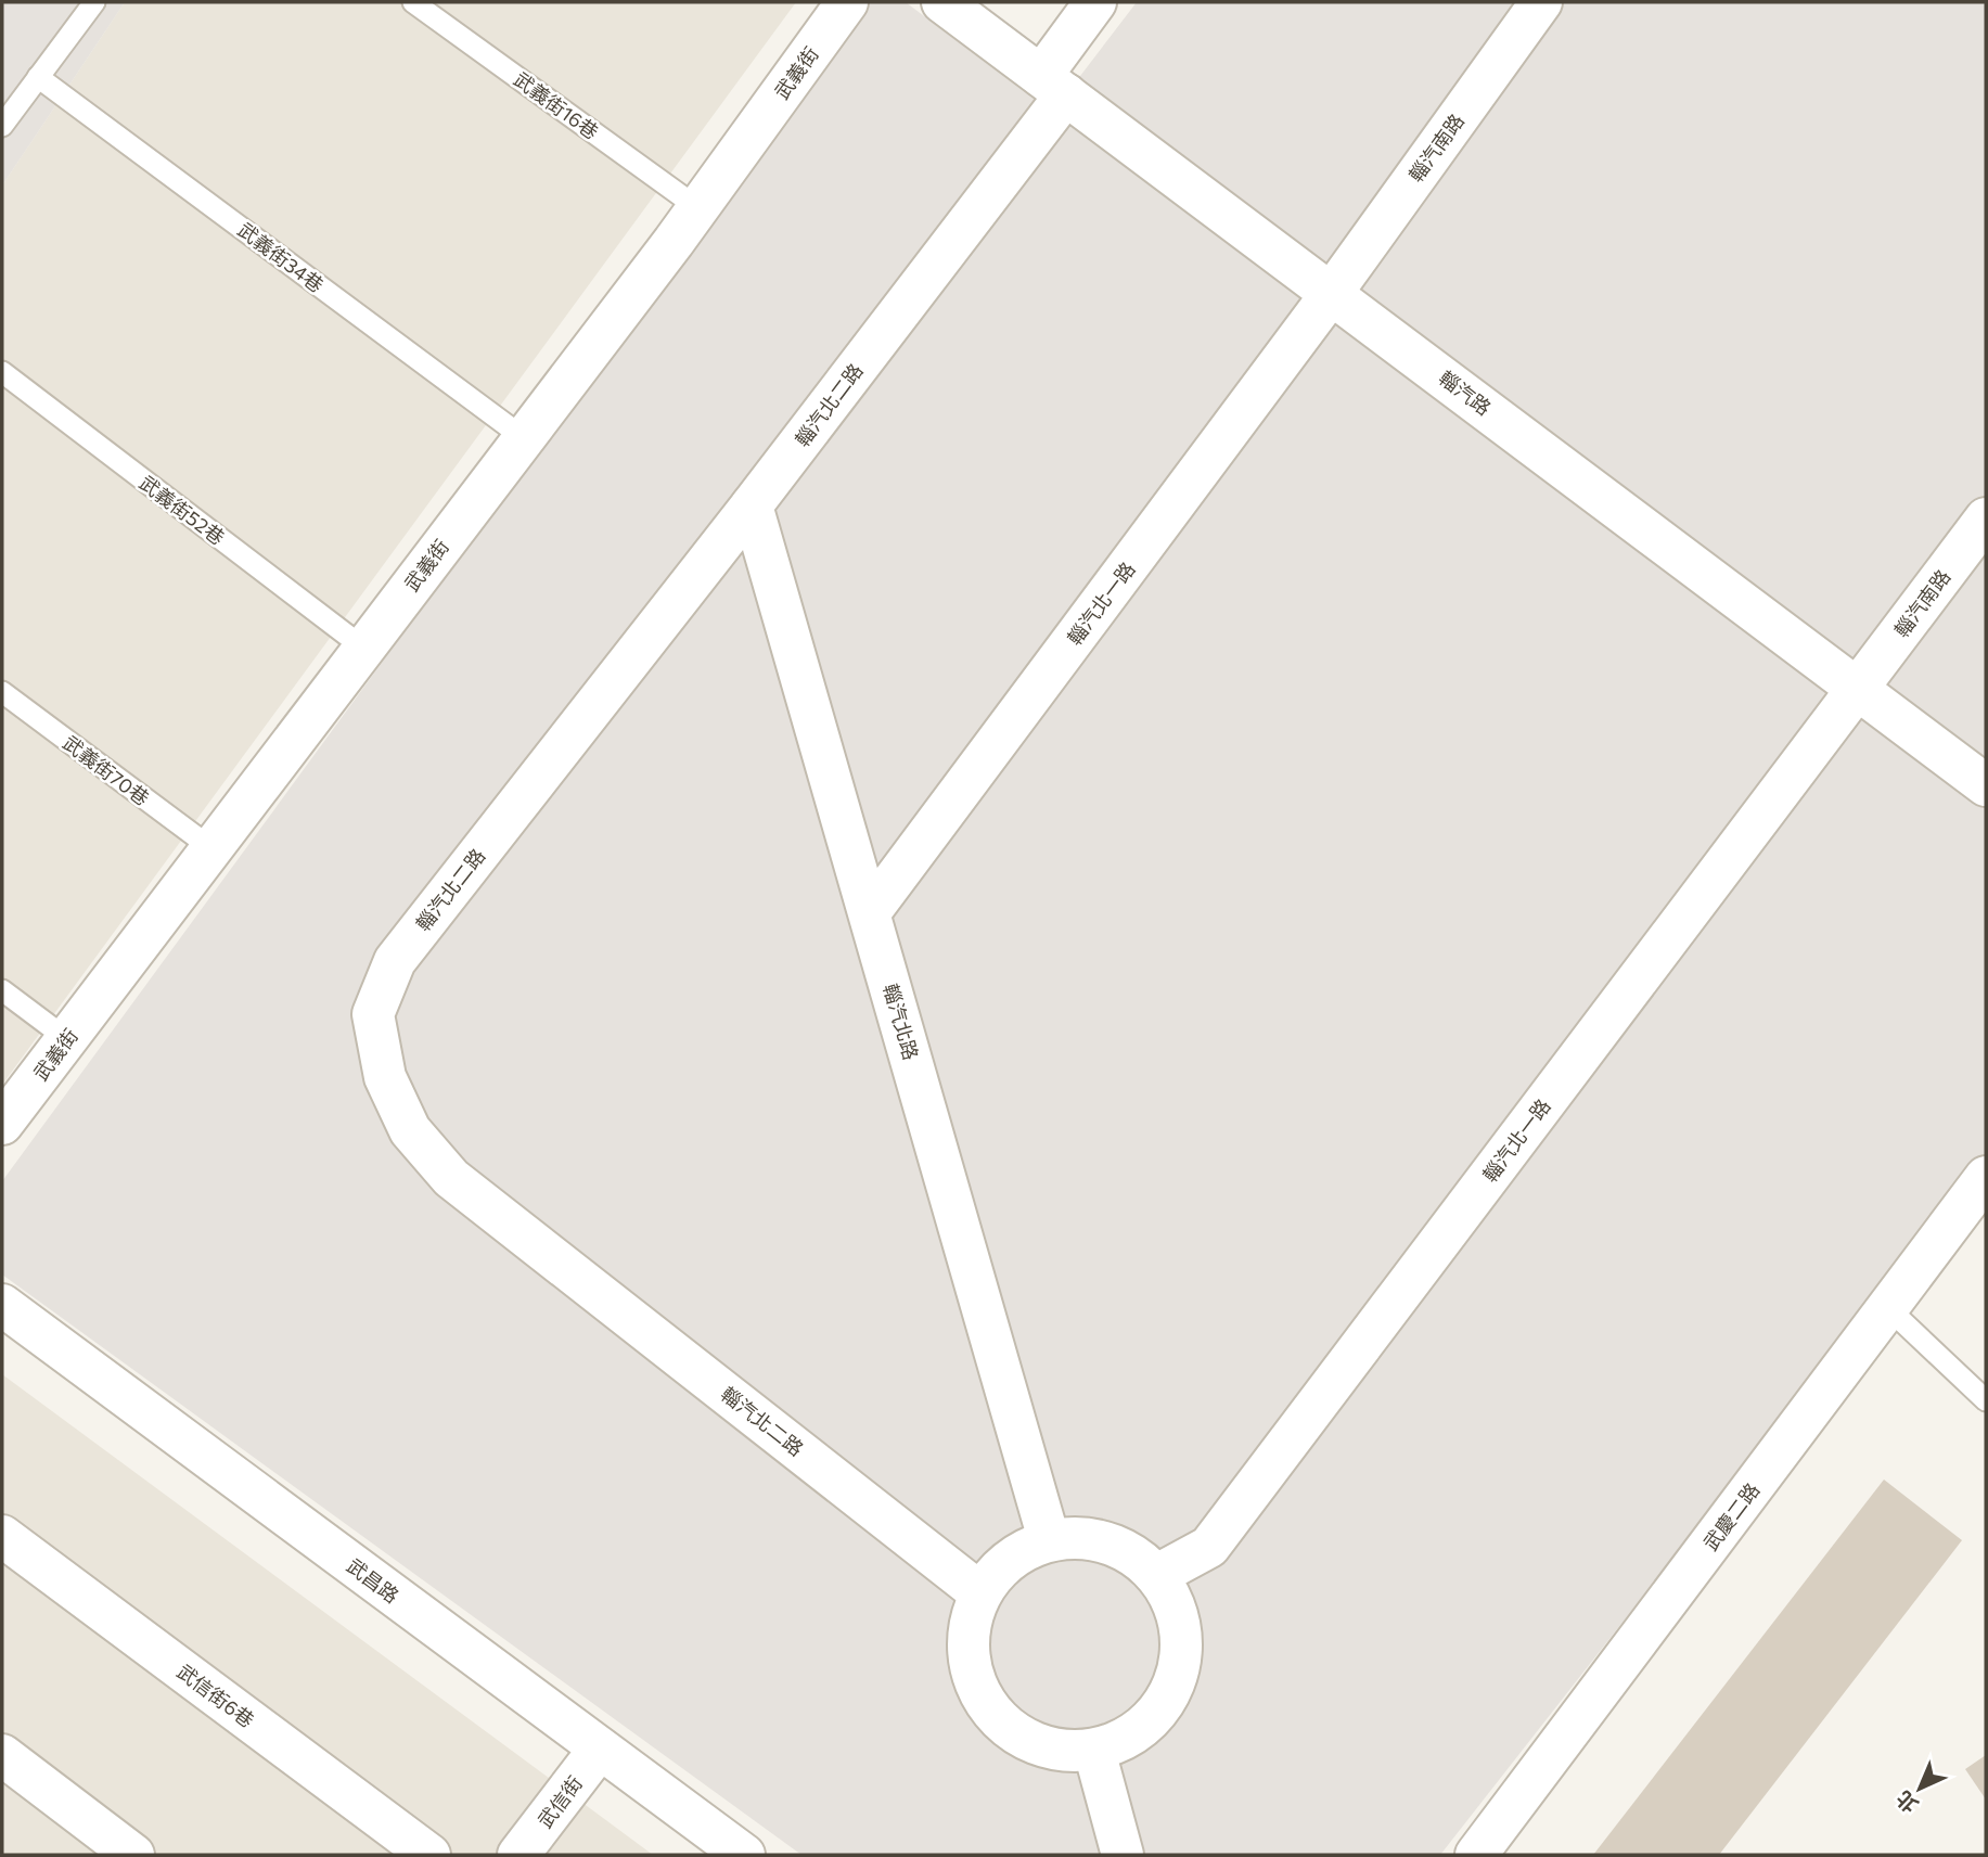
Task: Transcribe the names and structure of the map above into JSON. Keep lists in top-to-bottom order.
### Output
{
  "streets": {
    "street": [
      "武義街",
      "輜汽南路",
      "輜汽路",
      "輜汽北二路",
      "輜汽北一路",
      "輜汽北路",
      "武慶二路",
      "武昌路",
      "武信街6巷",
      "武信街"
    ],
    "lane": [
      "武義街16巷",
      "武義街34巷",
      "武義街52巷",
      "武義街70巷"
    ]
  },
  "crossings": [
    ["武義街", "武義街16巷"],
    ["武義街", "武義街34巷"],
    ["武義街", "武義街52巷"],
    ["武義街", "武義街70巷"],
    ["輜汽南路", "輜汽路"],
    ["輜汽南路", "輜汽北一路"],
    ["輜汽路", "輜汽北二路"],
    ["輜汽路", "輜汽北一路"],
    ["輜汽北二路", "輜汽北一路"],
    ["輜汽北二路", "輜汽北路"],
    ["輜汽北一路", "輜汽北路"],
    ["武昌路", "武信街"]
  ],
  "north": "bottom left"
}
